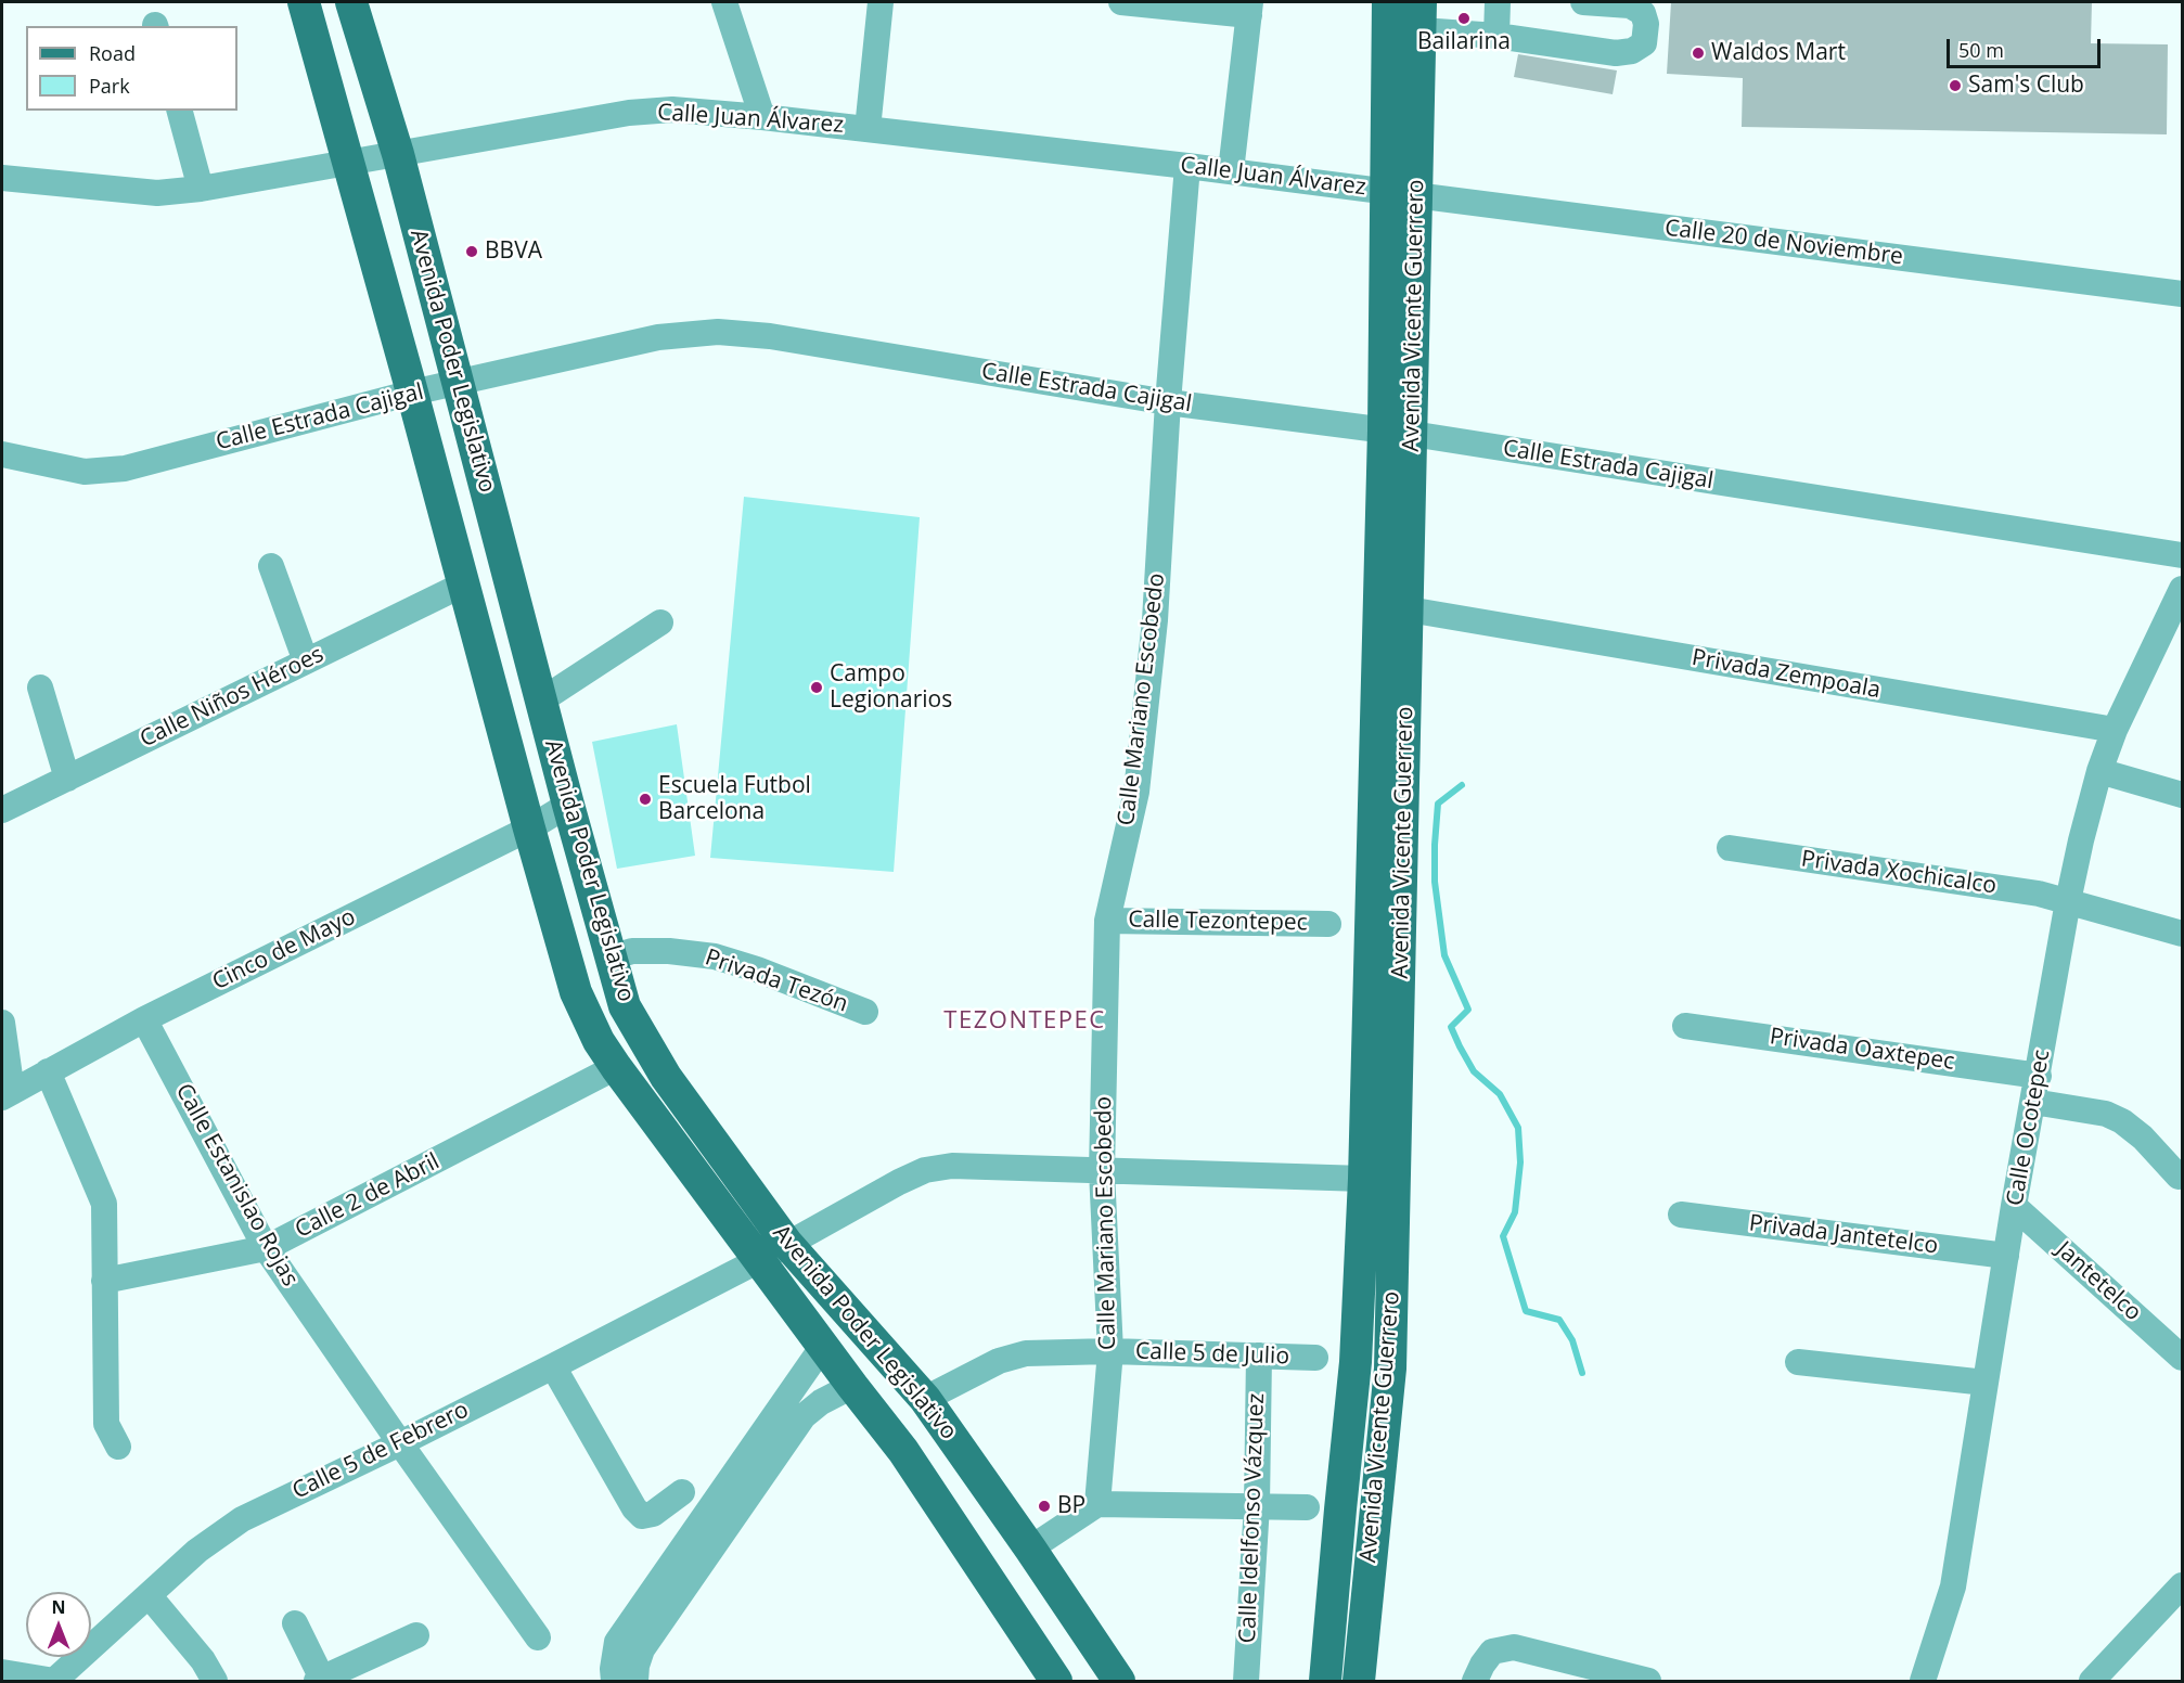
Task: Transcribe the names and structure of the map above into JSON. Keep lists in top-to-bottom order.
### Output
{
  "streets": {
    "main road": ["Avenida Vicente Guerrero", "Avenida Poder Legislativo"],
    "street": [
      "Calle Juan Álvarez",
      "Calle 20 de Noviembre",
      "Calle Estrada Cajigal",
      "Privada Zempoala",
      "Calle Niños Héroes",
      "Calle Mariano Escobedo",
      "Privada Xochicalco",
      "Calle Tezontepec",
      "Cinco de Mayo",
      "Privada Tezón",
      "Privada Oaxtepec",
      "Calle Ocotepec",
      "Calle Estanislao Rojas",
      "Calle 2 de Abril",
      "Privada Jantetelco",
      "Jantetelco",
      "Calle 5 de Julio",
      "Calle 5 de Febrero",
      "Calle Idelfonso Vázquez"
    ]
  },
  "crossings": [
    ["Calle Juan Álvarez", "Calle 20 de Noviembre"],
    ["Calle Juan Álvarez", "Avenida Vicente Guerrero"],
    ["Calle Juan Álvarez", "Avenida Poder Legislativo"],
    ["Calle Juan Álvarez", "Calle Mariano Escobedo"],
    ["Calle 20 de Noviembre", "Avenida Vicente Guerrero"],
    ["Avenida Vicente Guerrero", "Calle Estrada Cajigal"],
    ["Avenida Vicente Guerrero", "Privada Zempoala"],
    ["Avenida Vicente Guerrero", "Calle 5 de Febrero"],
    ["Avenida Poder Legislativo", "Calle Estrada Cajigal"],
    ["Avenida Poder Legislativo", "Calle Niños Héroes"],
    ["Avenida Poder Legislativo", "Cinco de Mayo"],
    ["Avenida Poder Legislativo", "Privada Tezón"],
    ["Avenida Poder Legislativo", "Calle 2 de Abril"],
    ["Avenida Poder Legislativo", "Calle 5 de Julio"],
    ["Avenida Poder Legislativo", "Calle 5 de Febrero"],
    ["Calle Estrada Cajigal", "Calle Mariano Escobedo"],
    ["Privada Zempoala", "Calle Ocotepec"],
    ["Calle Mariano Escobedo", "Calle Tezontepec"],
    ["Calle Mariano Escobedo", "Calle 5 de Julio"],
    ["Calle Mariano Escobedo", "Calle 5 de Febrero"],
    ["Privada Xochicalco", "Calle Ocotepec"],
    ["Cinco de Mayo", "Calle Estanislao Rojas"],
    ["Privada Oaxtepec", "Calle Ocotepec"],
    ["Calle Ocotepec", "Privada Jantetelco"],
    ["Calle Ocotepec", "Jantetelco"],
    ["Calle Estanislao Rojas", "Calle 2 de Abril"],
    ["Calle Estanislao Rojas", "Calle 5 de Febrero"],
    ["Calle 5 de Julio", "Calle Idelfonso Vázquez"]
  ],
  "districts": ["TEZONTEPEC"],
  "places": [
    "Bailarina",
    "Waldos Mart",
    "Sam's Club",
    "BBVA",
    "Campo Legionarios",
    "Escuela Futbol Barcelona",
    "BP"
  ],
  "legend": ["Road", "Park"],
  "scale_bar": "50 m",
  "north": "top"
}
